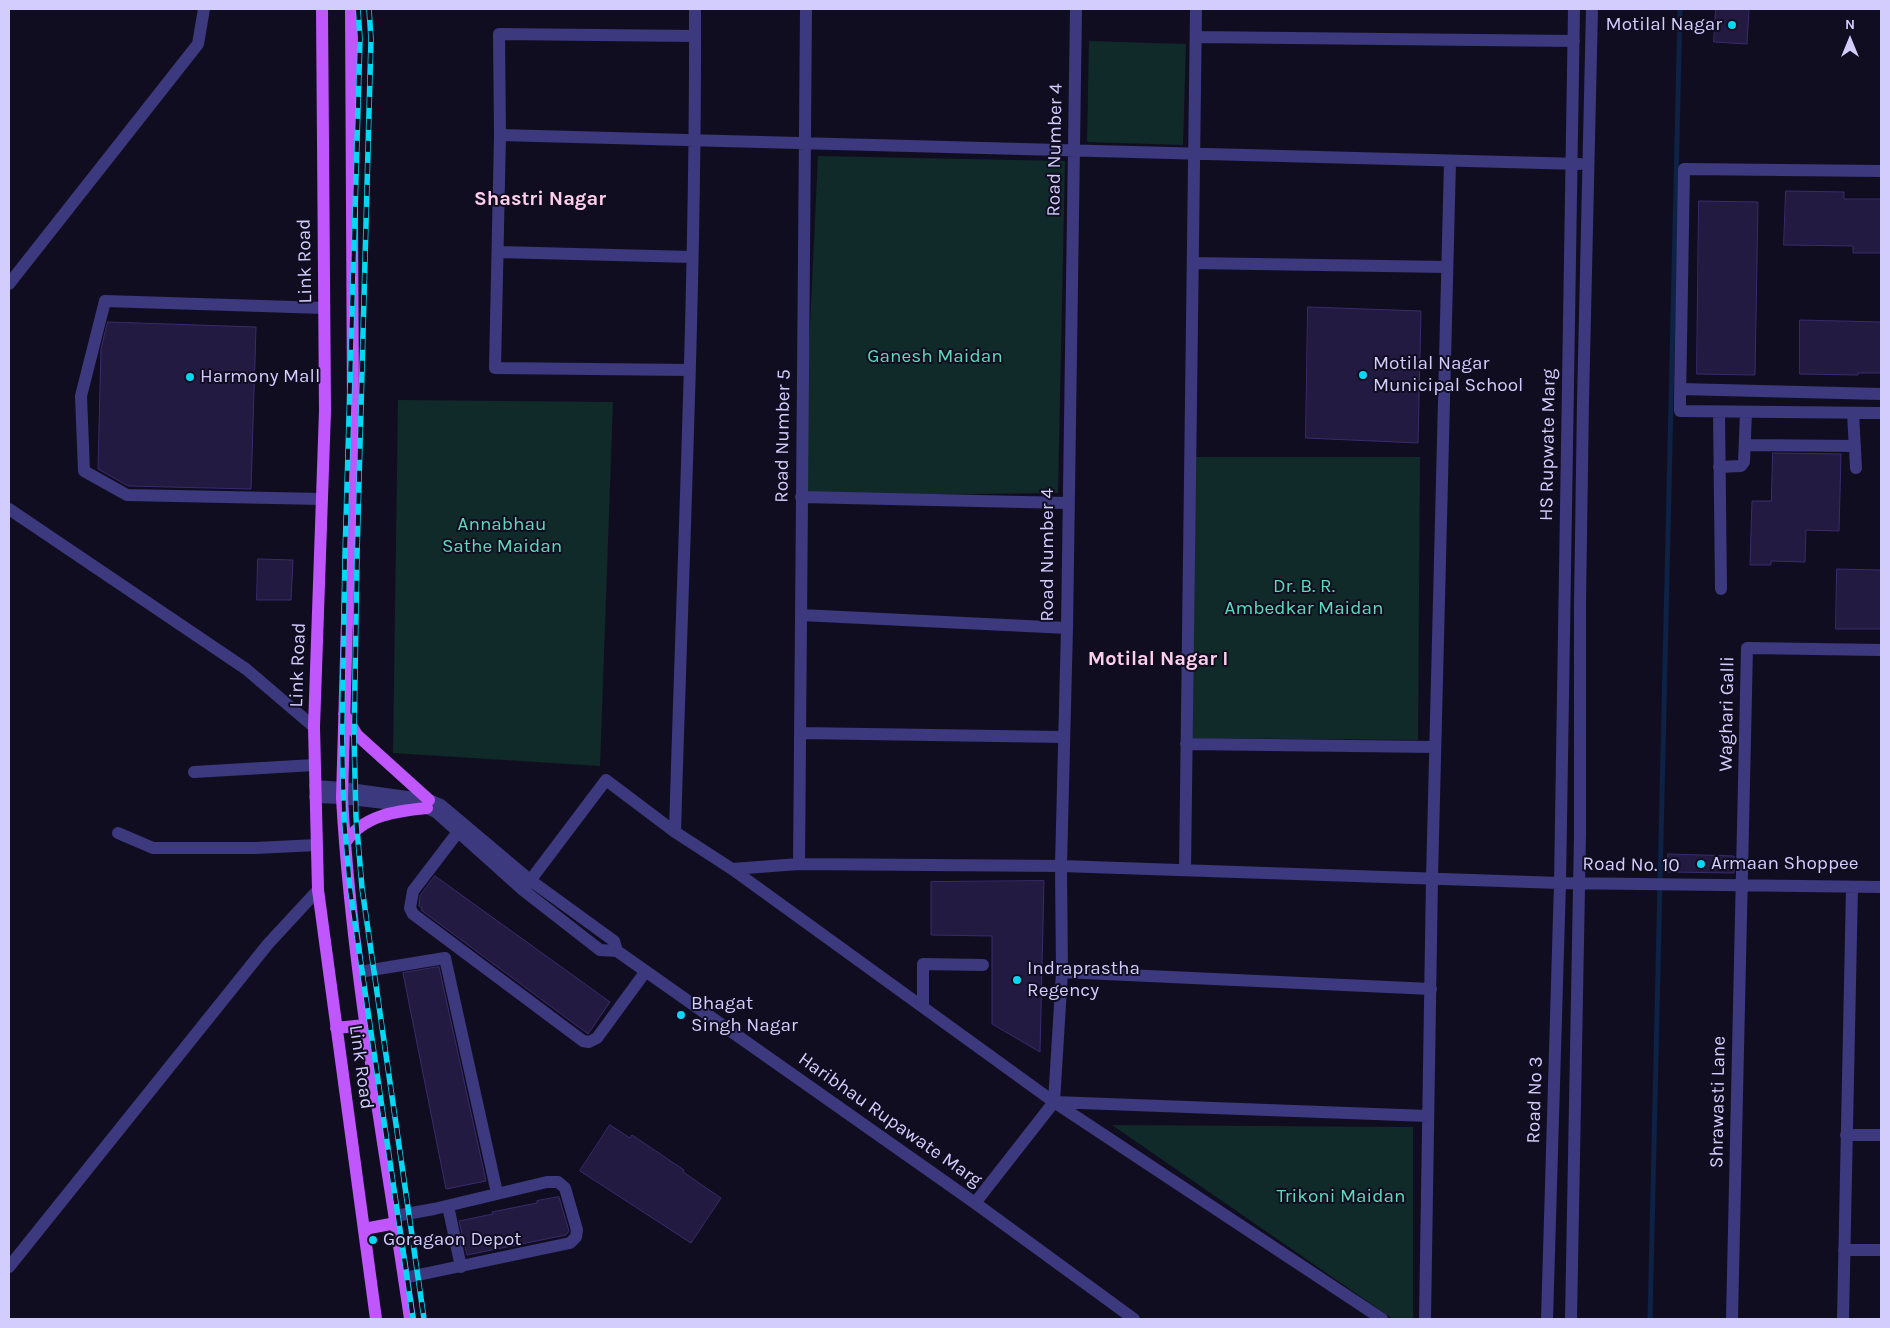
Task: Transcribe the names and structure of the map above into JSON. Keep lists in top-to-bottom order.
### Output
{
  "streets": {
    "main road": ["Link Road"],
    "street": [
      "Road Number 4",
      "Road Number 5",
      "HS Rupwate Marg",
      "Waghari Galli",
      "Road No. 10",
      "Road No 3",
      "Shrawasti Lane",
      "Haribhau Rupawate Marg"
    ]
  },
  "crossings": [
    ["Road Number 4", "Road No. 10"],
    ["Road Number 5", "Road No. 10"],
    ["HS Rupwate Marg", "Road No. 10"],
    ["HS Rupwate Marg", "Road No 3"],
    ["Waghari Galli", "Road No. 10"],
    ["Waghari Galli", "Shrawasti Lane"],
    ["Road No. 10", "Road No 3"],
    ["Road No. 10", "Shrawasti Lane"]
  ],
  "districts": ["Shastri Nagar", "Motilal Nagar I"],
  "parks": [
    "Ganesh Maidan",
    "Annabhau Sathe Maidan",
    "Dr. B. R. Ambedkar Maidan",
    "Trikoni Maidan"
  ],
  "places": [
    "Motilal Nagar",
    "Motilal Nagar Municipal School",
    "Harmony Mall",
    "Armaan Shoppee",
    "Indraprastha Regency",
    "Bhagat Singh Nagar",
    "Goragaon Depot"
  ],
  "north": "top"
}
